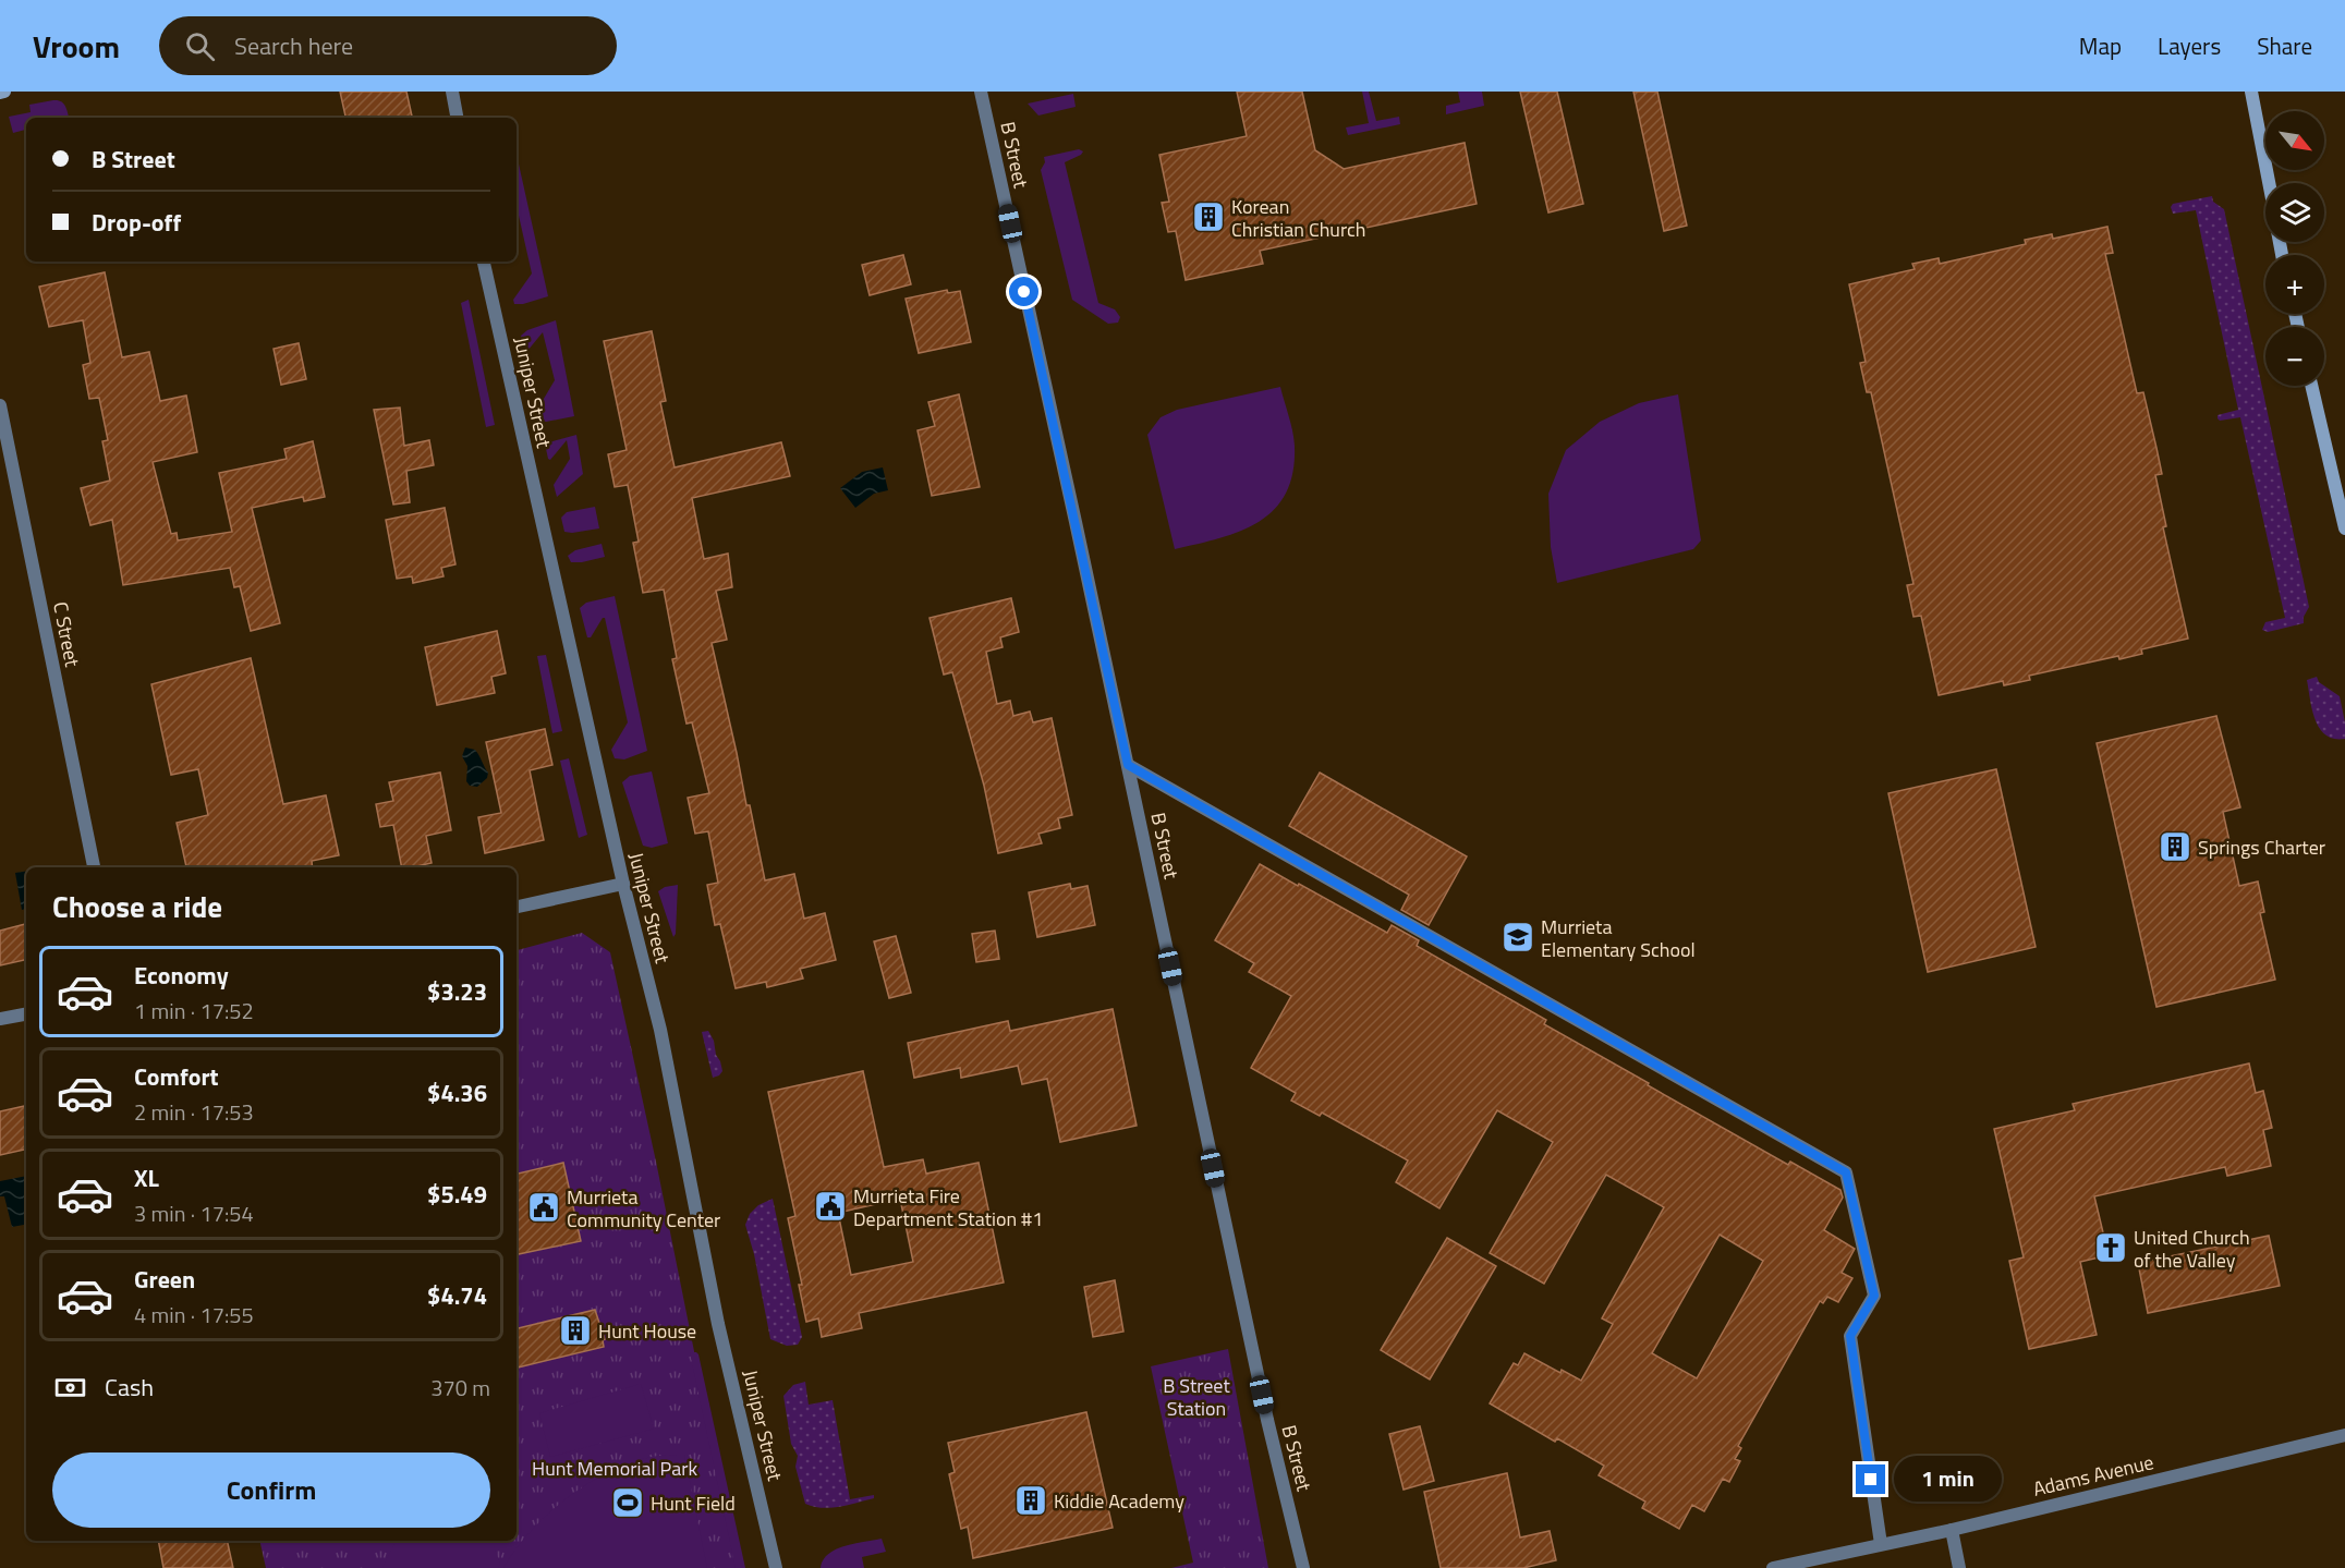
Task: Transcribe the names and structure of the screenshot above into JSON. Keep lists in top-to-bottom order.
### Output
{
  "streets": {
    "street": [
      "B Street",
      "Juniper Street",
      "C Street",
      "Adams Avenue"
    ]
  },
  "parks": ["B Street Station", "Hunt Memorial Park"],
  "places": {
    "building": [
      "Korean Christian Church",
      "Springs Charter",
      "Hunt House",
      "Kiddie Academy"
    ],
    "school or university": ["Murrieta Elementary School"],
    "public building": ["Murrieta Fire Department Station #1", "Murrieta Community Center"],
    "church": ["United Church of the Valley"],
    "sports": ["Hunt Field"]
  },
  "north": "bottom right",
  "page": {
    "header": "Vroom",
    "search": "Search here",
    "nav": ["Map", "Layers", "Share"],
    "map_buttons": ["+", "−"],
    "banner": ["B Street", "Drop-off"],
    "heading": "Choose a ride",
    "list": [
      {
        "name": "Economy",
        "note": "1 min · 17:52",
        "value": "$3.23"
      },
      {
        "name": "Comfort",
        "note": "2 min · 17:53",
        "value": "$4.36"
      },
      {
        "name": "XL",
        "note": "3 min · 17:54",
        "value": "$5.49"
      },
      {
        "name": "Green",
        "note": "4 min · 17:55",
        "value": "$4.74"
      }
    ],
    "pay": ["Cash", "370 m"],
    "buttons": "Confirm",
    "bubble": "1 min"
  }
}
